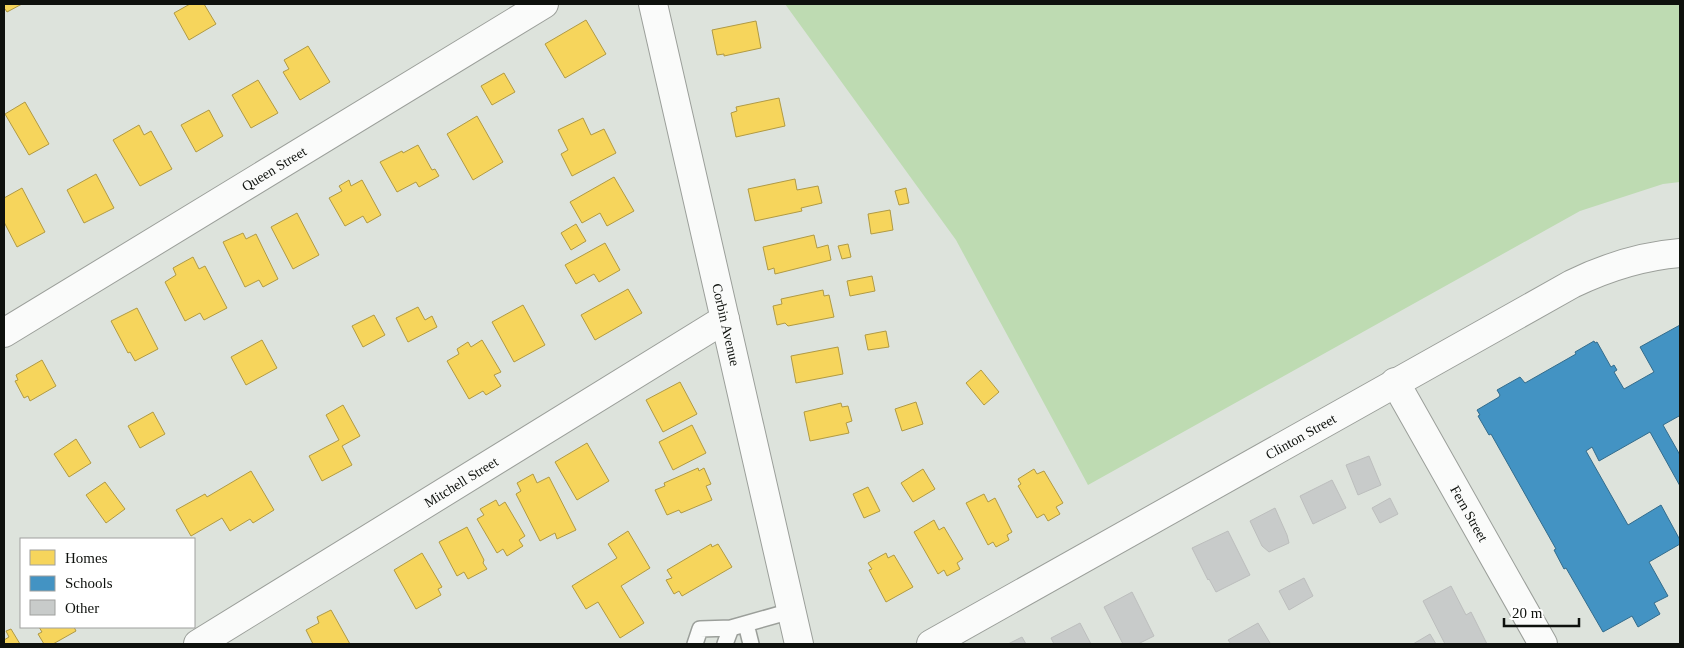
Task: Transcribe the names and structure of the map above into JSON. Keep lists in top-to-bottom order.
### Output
{
  "streets": {
    "street": [
      "Queen Street",
      "Corbin Avenue",
      "Clinton Street",
      "Mitchell Street",
      "Fern Street"
    ]
  },
  "crossings": [
    ["Corbin Avenue", "Mitchell Street"],
    ["Clinton Street", "Fern Street"]
  ],
  "legend": ["Homes", "Schools", "Other"],
  "scale_bar": "20 m"
}
